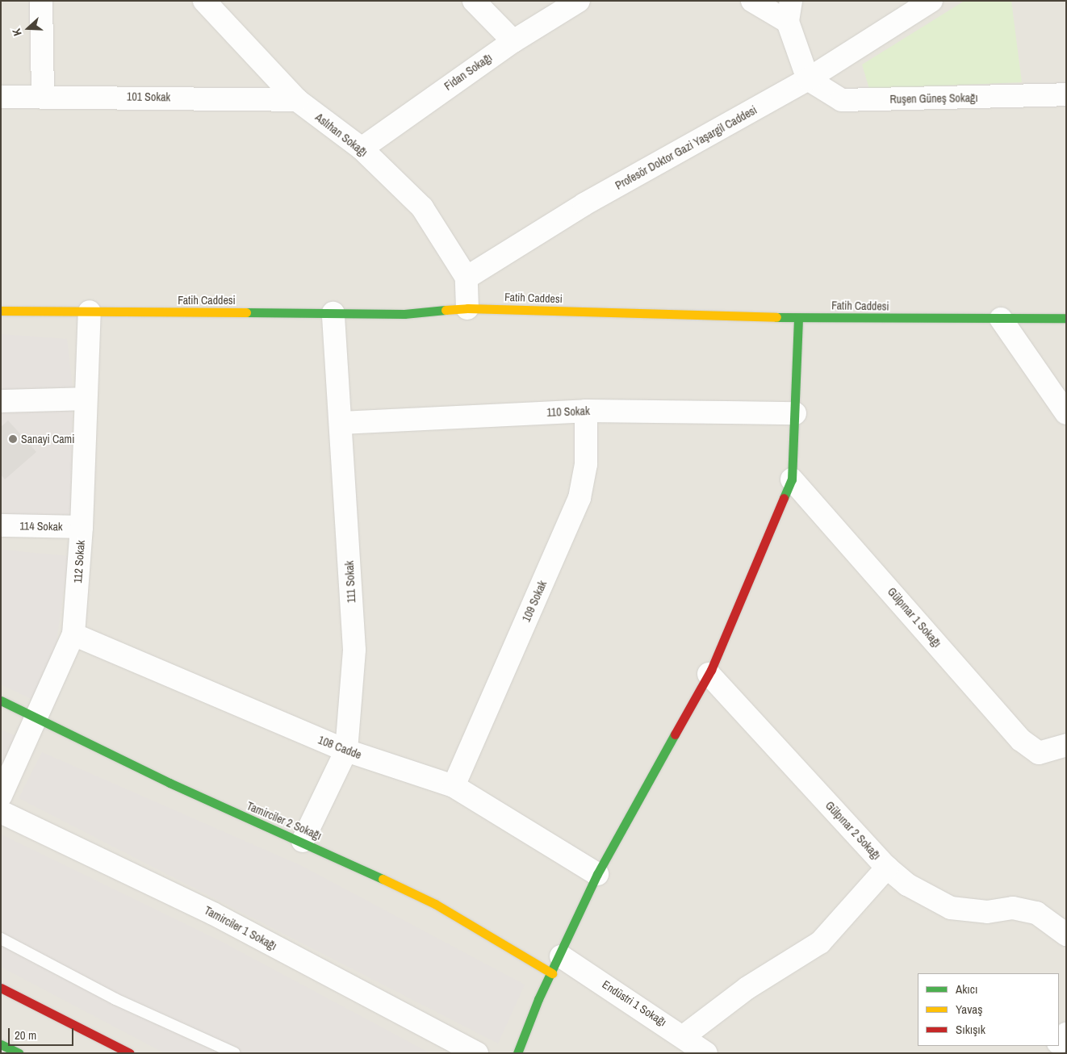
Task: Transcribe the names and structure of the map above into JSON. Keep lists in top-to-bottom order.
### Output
{
  "streets": {
    "main road": ["Fatih Caddesi", "Tamirciler 2 Sokağı"],
    "street": [
      "Fidan Sokağı",
      "101 Sokak",
      "Ruşen Güneş Sokağı",
      "Aslıhan Sokağı",
      "Profesör Doktor Gazi Yaşargil Caddesi",
      "110 Sokak",
      "114 Sokak",
      "112 Sokak",
      "111 Sokak",
      "109 Sokak",
      "Gülpınar 1 Sokağı",
      "108 Cadde",
      "Gülpınar 2 Sokağı",
      "Tamirciler 1 Sokağı",
      "Endüstri 1 Sokağı"
    ]
  },
  "crossings": [
    ["Fidan Sokağı", "Aslıhan Sokağı"],
    ["101 Sokak", "Aslıhan Sokağı"],
    ["Ruşen Güneş Sokağı", "Profesör Doktor Gazi Yaşargil Caddesi"],
    ["Aslıhan Sokağı", "Profesör Doktor Gazi Yaşargil Caddesi"],
    ["Fatih Caddesi", "112 Sokak"],
    ["Fatih Caddesi", "111 Sokak"],
    ["110 Sokak", "111 Sokak"],
    ["110 Sokak", "109 Sokak"],
    ["114 Sokak", "112 Sokak"],
    ["112 Sokak", "108 Cadde"],
    ["112 Sokak", "Tamirciler 2 Sokağı"],
    ["111 Sokak", "108 Cadde"],
    ["111 Sokak", "Tamirciler 2 Sokağı"],
    ["109 Sokak", "108 Cadde"],
    ["Tamirciler 2 Sokağı", "Endüstri 1 Sokağı"]
  ],
  "places": ["Sanayi Cami"],
  "legend": ["Akıcı", "Yavaş", "Sıkışık"],
  "scale_bar": "20 m",
  "north": "left"
}
